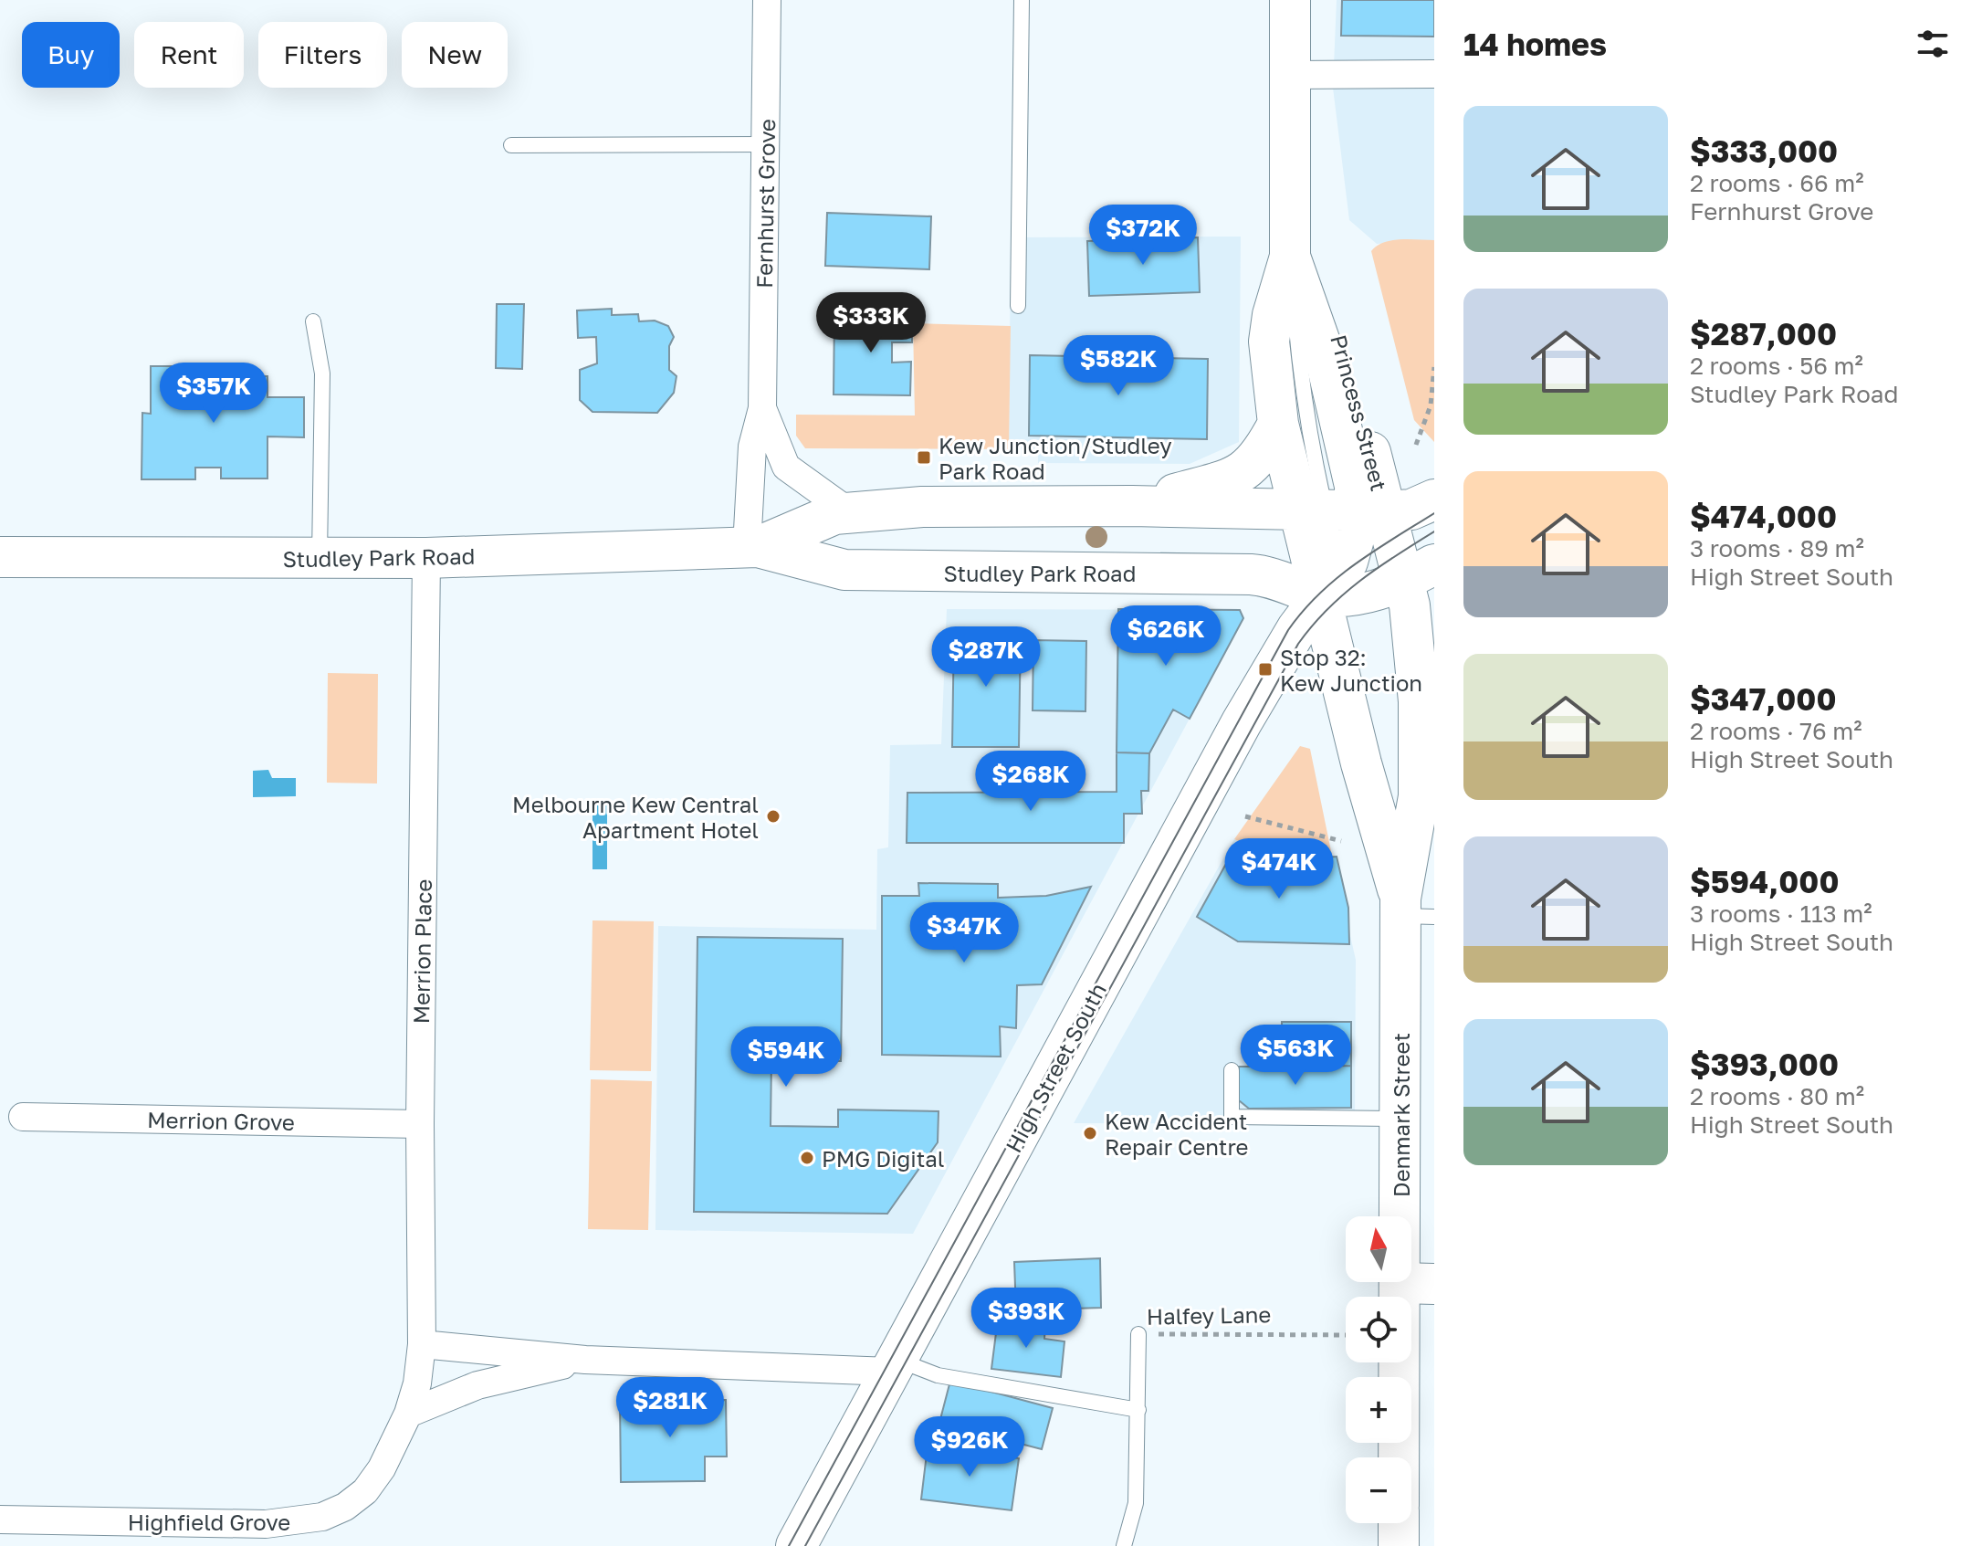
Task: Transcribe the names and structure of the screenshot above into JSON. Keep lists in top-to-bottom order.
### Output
{
  "streets": {
    "main road": [
      "Princess Street",
      "Studley Park Road",
      "High Street South",
      "Denmark Street"
    ],
    "street": [
      "Fernhurst Grove",
      "Merrion Place",
      "Merrion Grove",
      "Highfield Grove"
    ],
    "lane": ["Halfey Lane"]
  },
  "crossings": [
    ["Fernhurst Grove", "Studley Park Road"],
    ["Princess Street", "Studley Park Road"],
    ["Princess Street", "High Street South"],
    ["Princess Street", "Denmark Street"],
    ["Studley Park Road", "Merrion Place"],
    ["Studley Park Road", "High Street South"],
    ["Studley Park Road", "Denmark Street"],
    ["Merrion Place", "Merrion Grove"],
    ["Merrion Place", "Highfield Grove"],
    ["High Street South", "Denmark Street"]
  ],
  "places": {
    "transit": ["Kew Junction/Studley Park Road", "Stop 32: Kew Junction"],
    "other": ["Melbourne Kew Central Apartment Hotel", "Kew Accident Repair Centre", "PMG Digital"]
  },
  "north": "top",
  "page": {
    "heading": "14 homes",
    "chip": [
      "Buy",
      "Rent",
      "Filters",
      "New"
    ],
    "list": [
      {
        "name": "$333,000",
        "note": "2 rooms · 66 m² · Fernhurst Grove"
      },
      {
        "name": "$287,000",
        "note": "2 rooms · 56 m² · Studley Park Road"
      },
      {
        "name": "$474,000",
        "note": "3 rooms · 89 m² · High Street South"
      },
      {
        "name": "$347,000",
        "note": "2 rooms · 76 m² · High Street South"
      },
      {
        "name": "$594,000",
        "note": "3 rooms · 113 m² · High Street South"
      },
      {
        "name": "$393,000",
        "note": "2 rooms · 80 m² · High Street South"
      }
    ],
    "price": [
      "$372K",
      "$333K",
      "$582K",
      "$357K",
      "$626K",
      "$287K",
      "$268K",
      "$474K",
      "$347K",
      "$563K",
      "$594K",
      "$393K",
      "$281K",
      "$926K"
    ],
    "map_buttons": ["+", "−"]
  }
}
